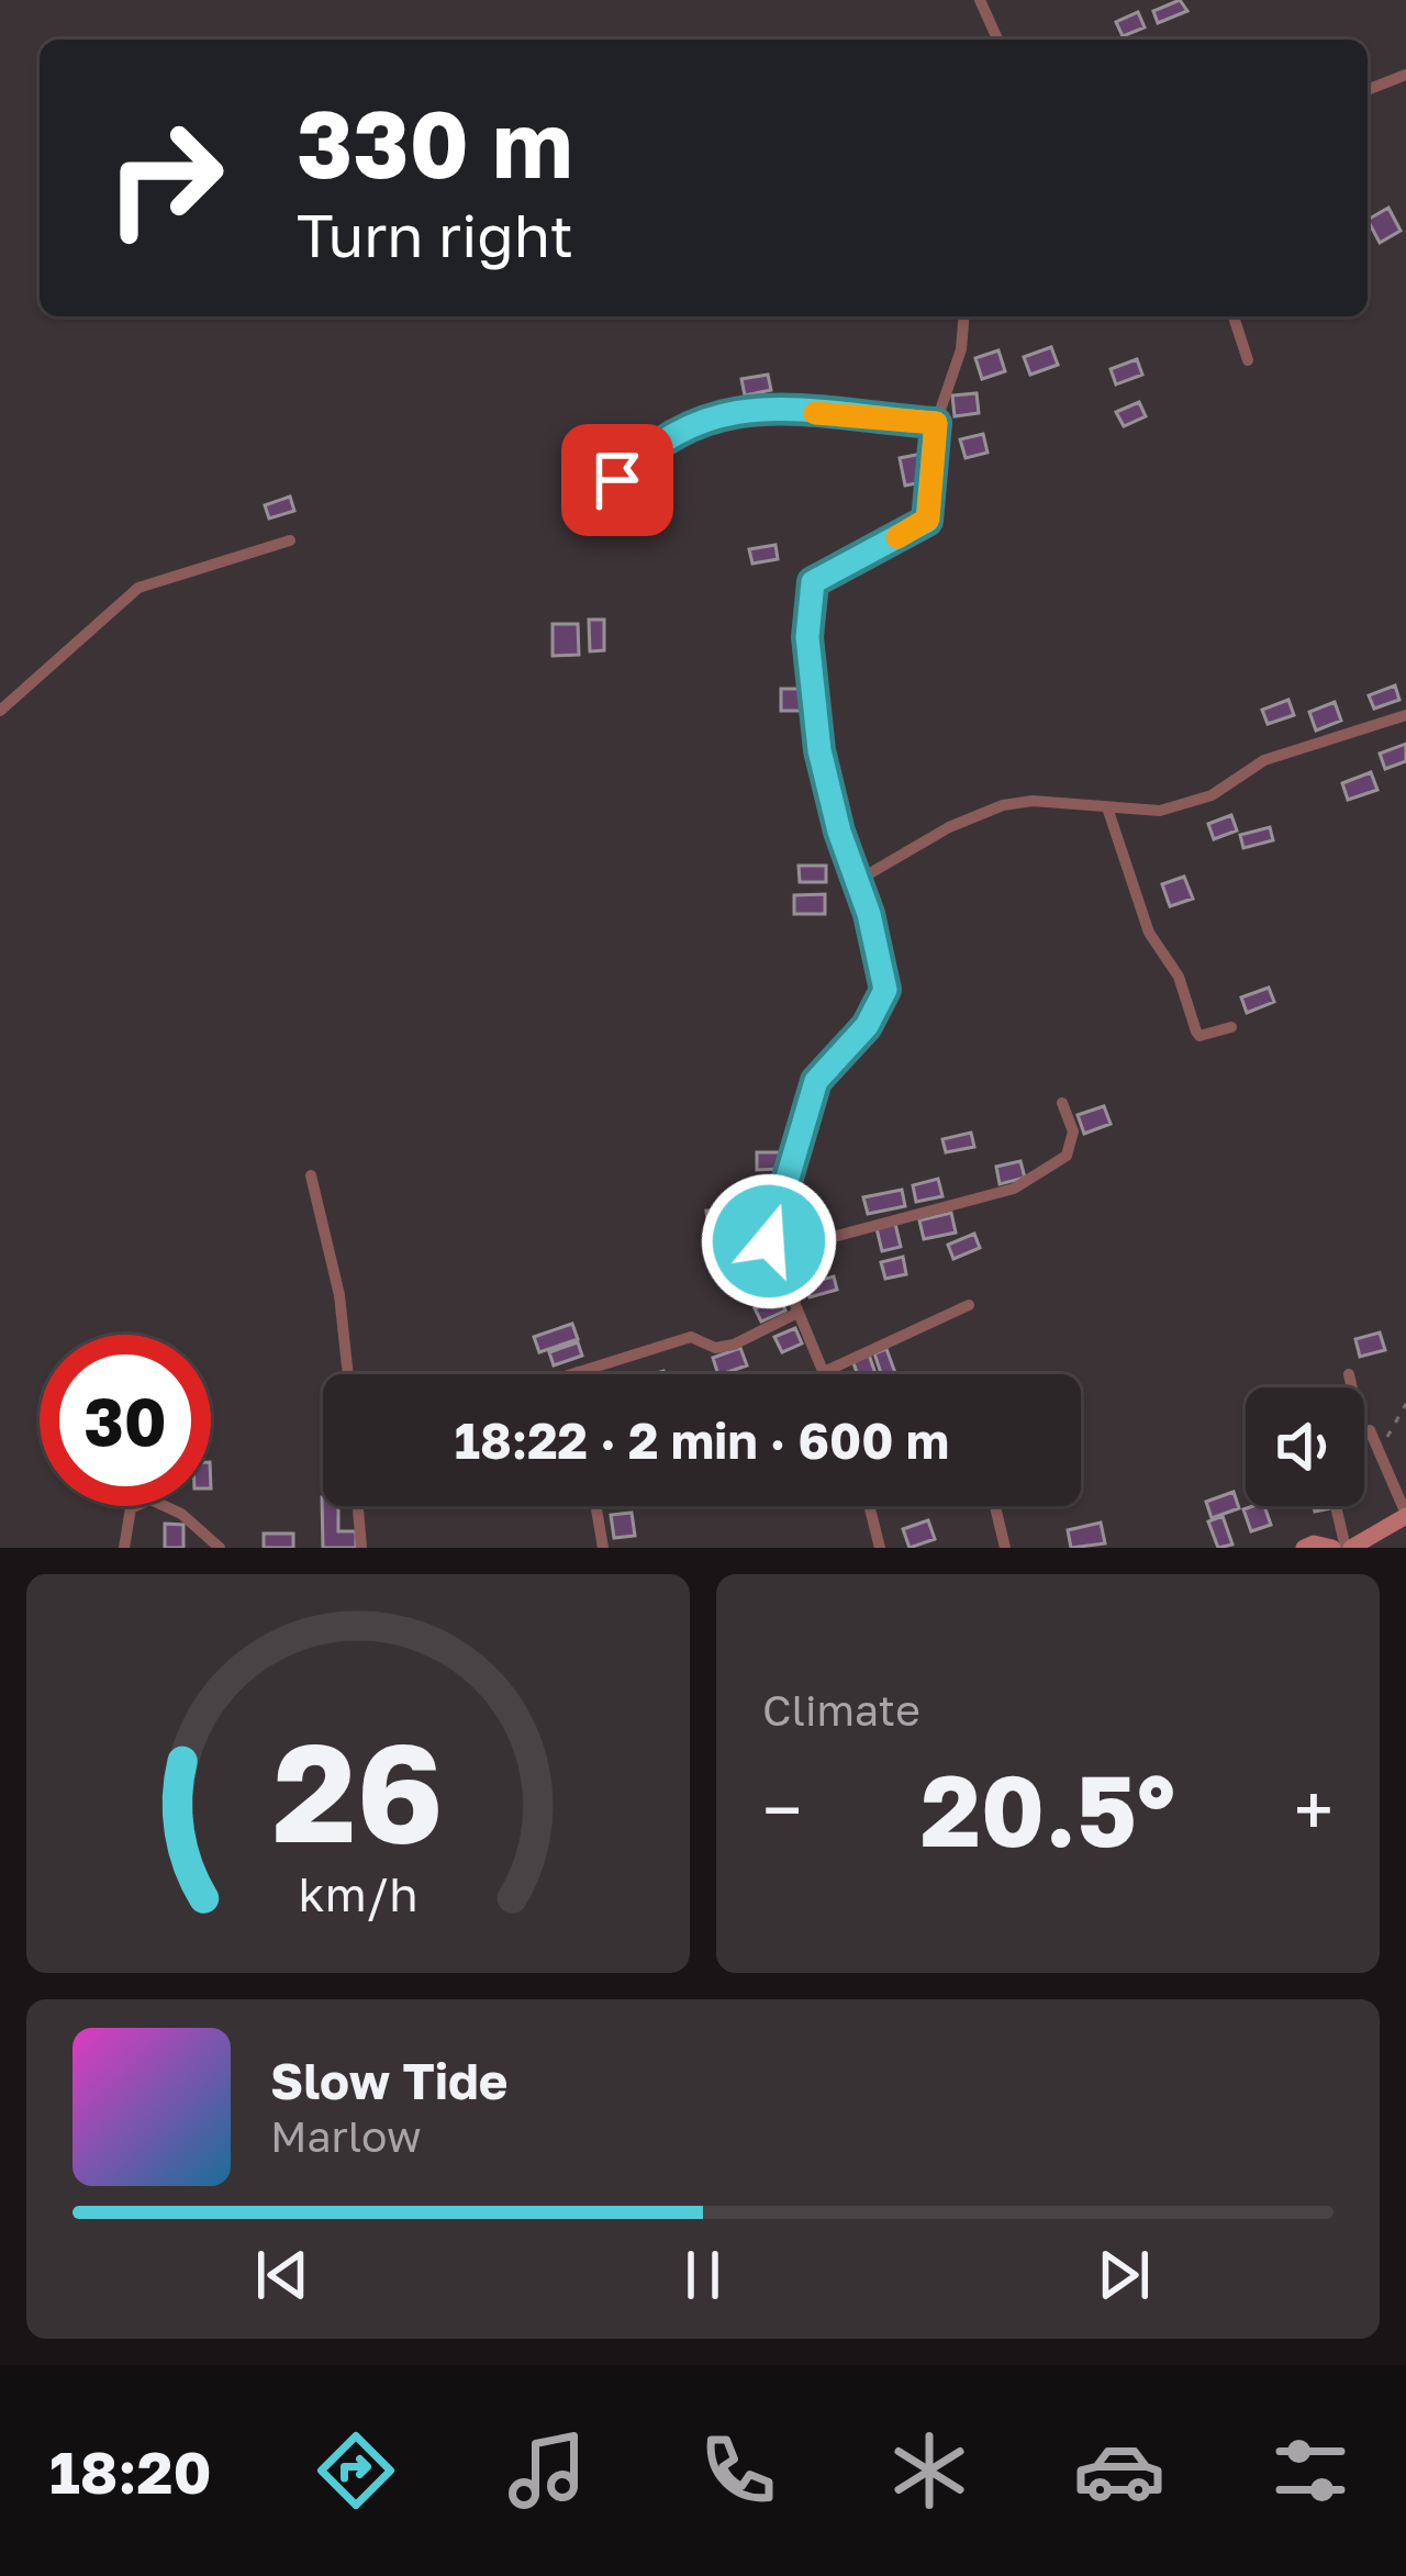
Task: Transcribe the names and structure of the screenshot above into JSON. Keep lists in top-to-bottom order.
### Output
{
  "page": {
    "turn": ["330 m", "Turn right"],
    "limit": "30",
    "trip": "18:22 · 2 min · 600 m",
    "tile": "Climate",
    "heat": ["−", "20.5°", "+"],
    "song": ["Slow Tide", "Marlow"],
    "tabs": "18:20",
    "gauge": ["26", "km/h"]
  }
}
